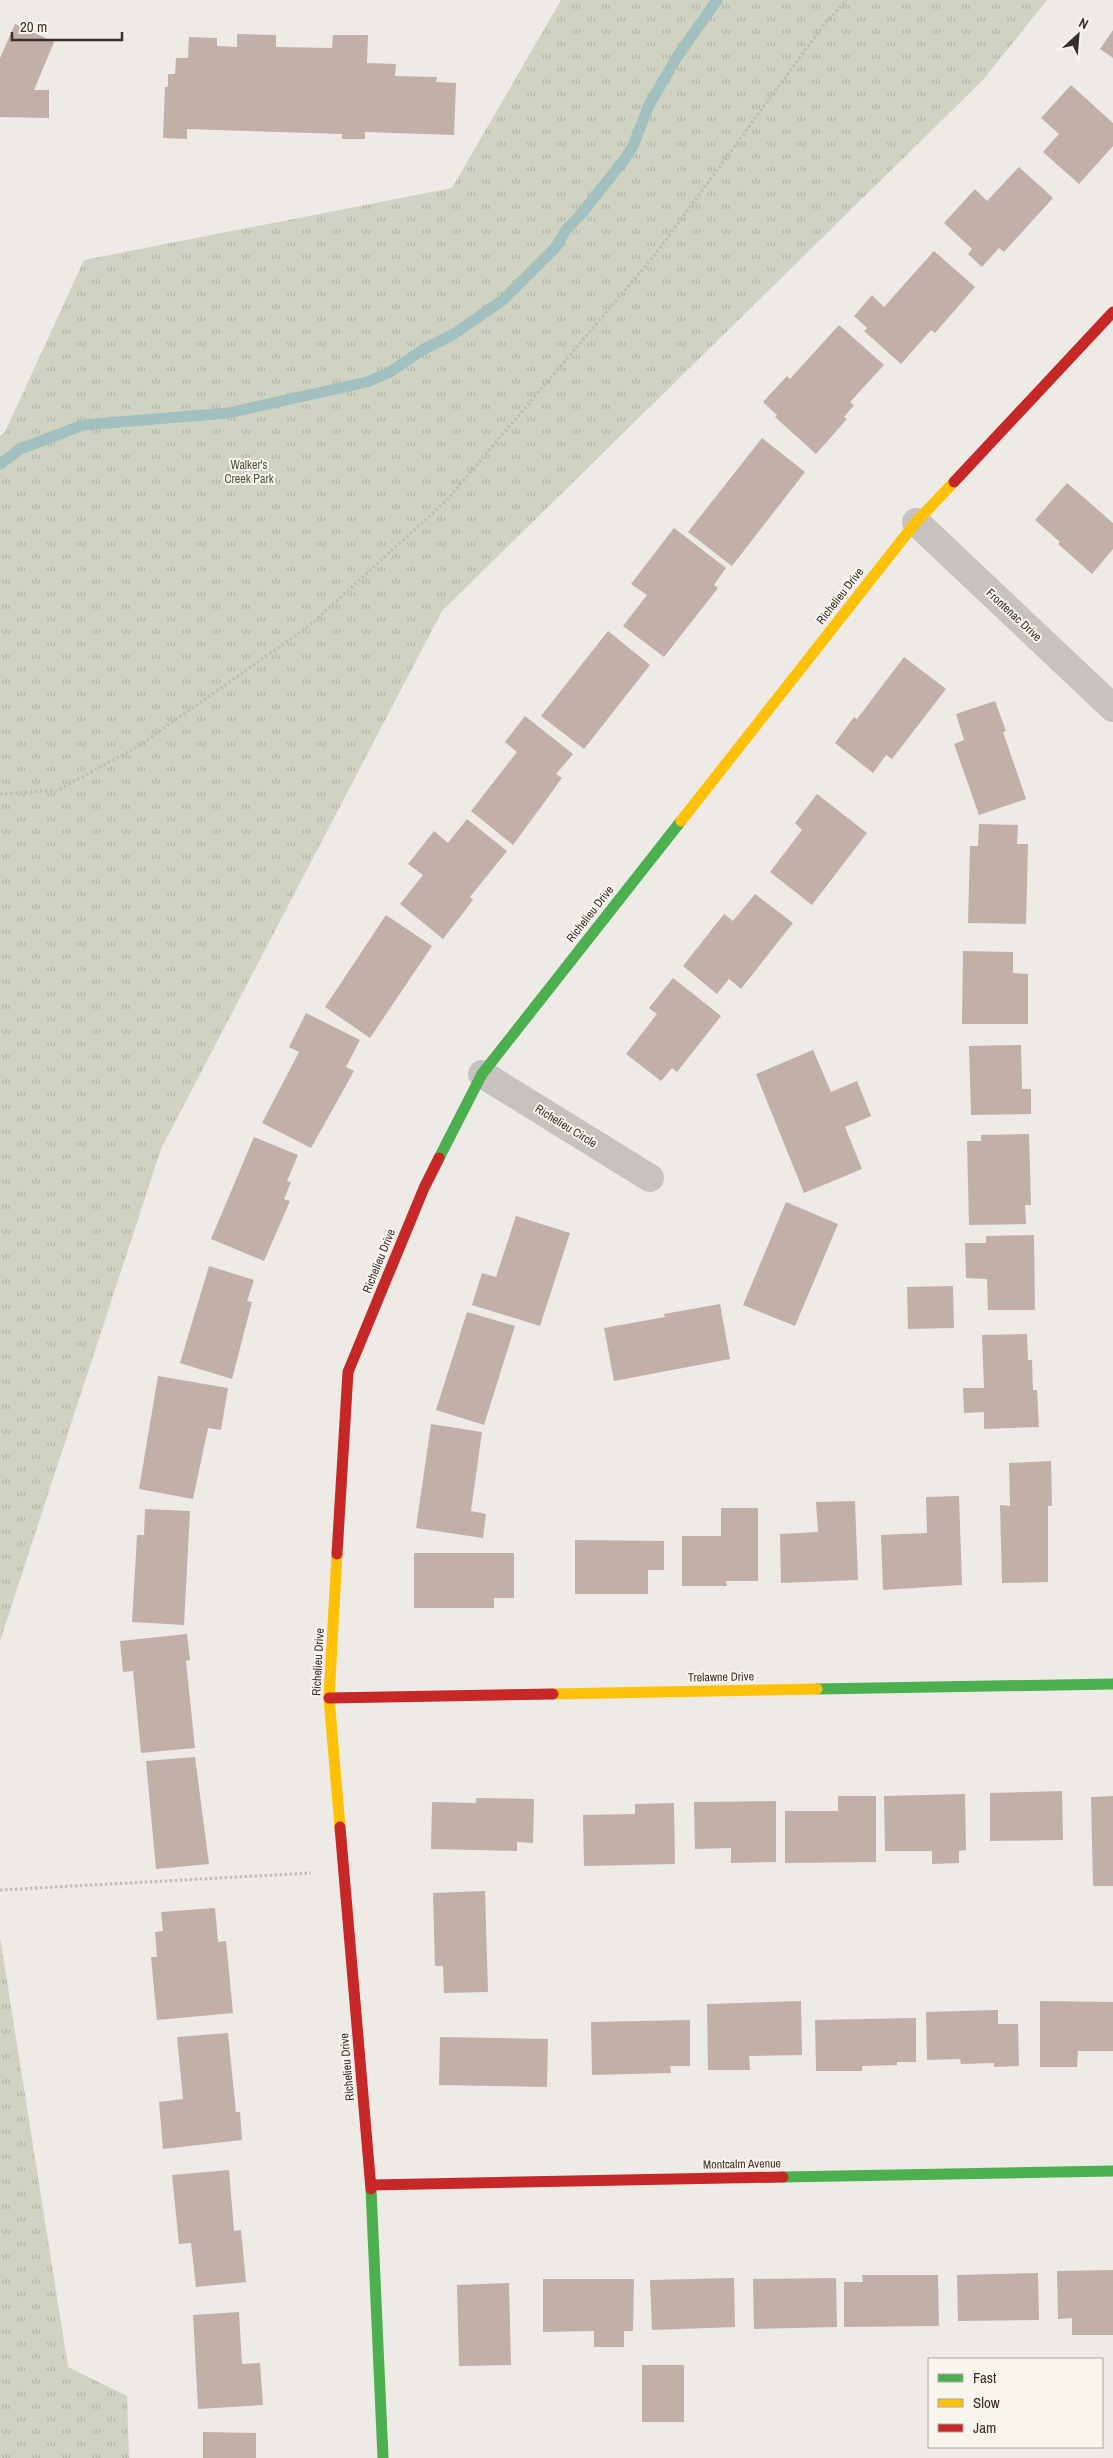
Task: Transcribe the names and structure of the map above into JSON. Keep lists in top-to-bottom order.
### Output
{
  "streets": {
    "street": [
      "Richelieu Drive",
      "Frontenac Drive",
      "Richelieu Circle",
      "Trelawne Drive",
      "Montcalm Avenue"
    ]
  },
  "crossings": [
    ["Richelieu Drive", "Frontenac Drive"],
    ["Richelieu Drive", "Richelieu Circle"],
    ["Richelieu Drive", "Trelawne Drive"],
    ["Richelieu Drive", "Montcalm Avenue"]
  ],
  "parks": ["Walker's Creek Park"],
  "legend": ["Fast", "Slow", "Jam"],
  "scale_bar": "20 m",
  "north": "top right"
}
